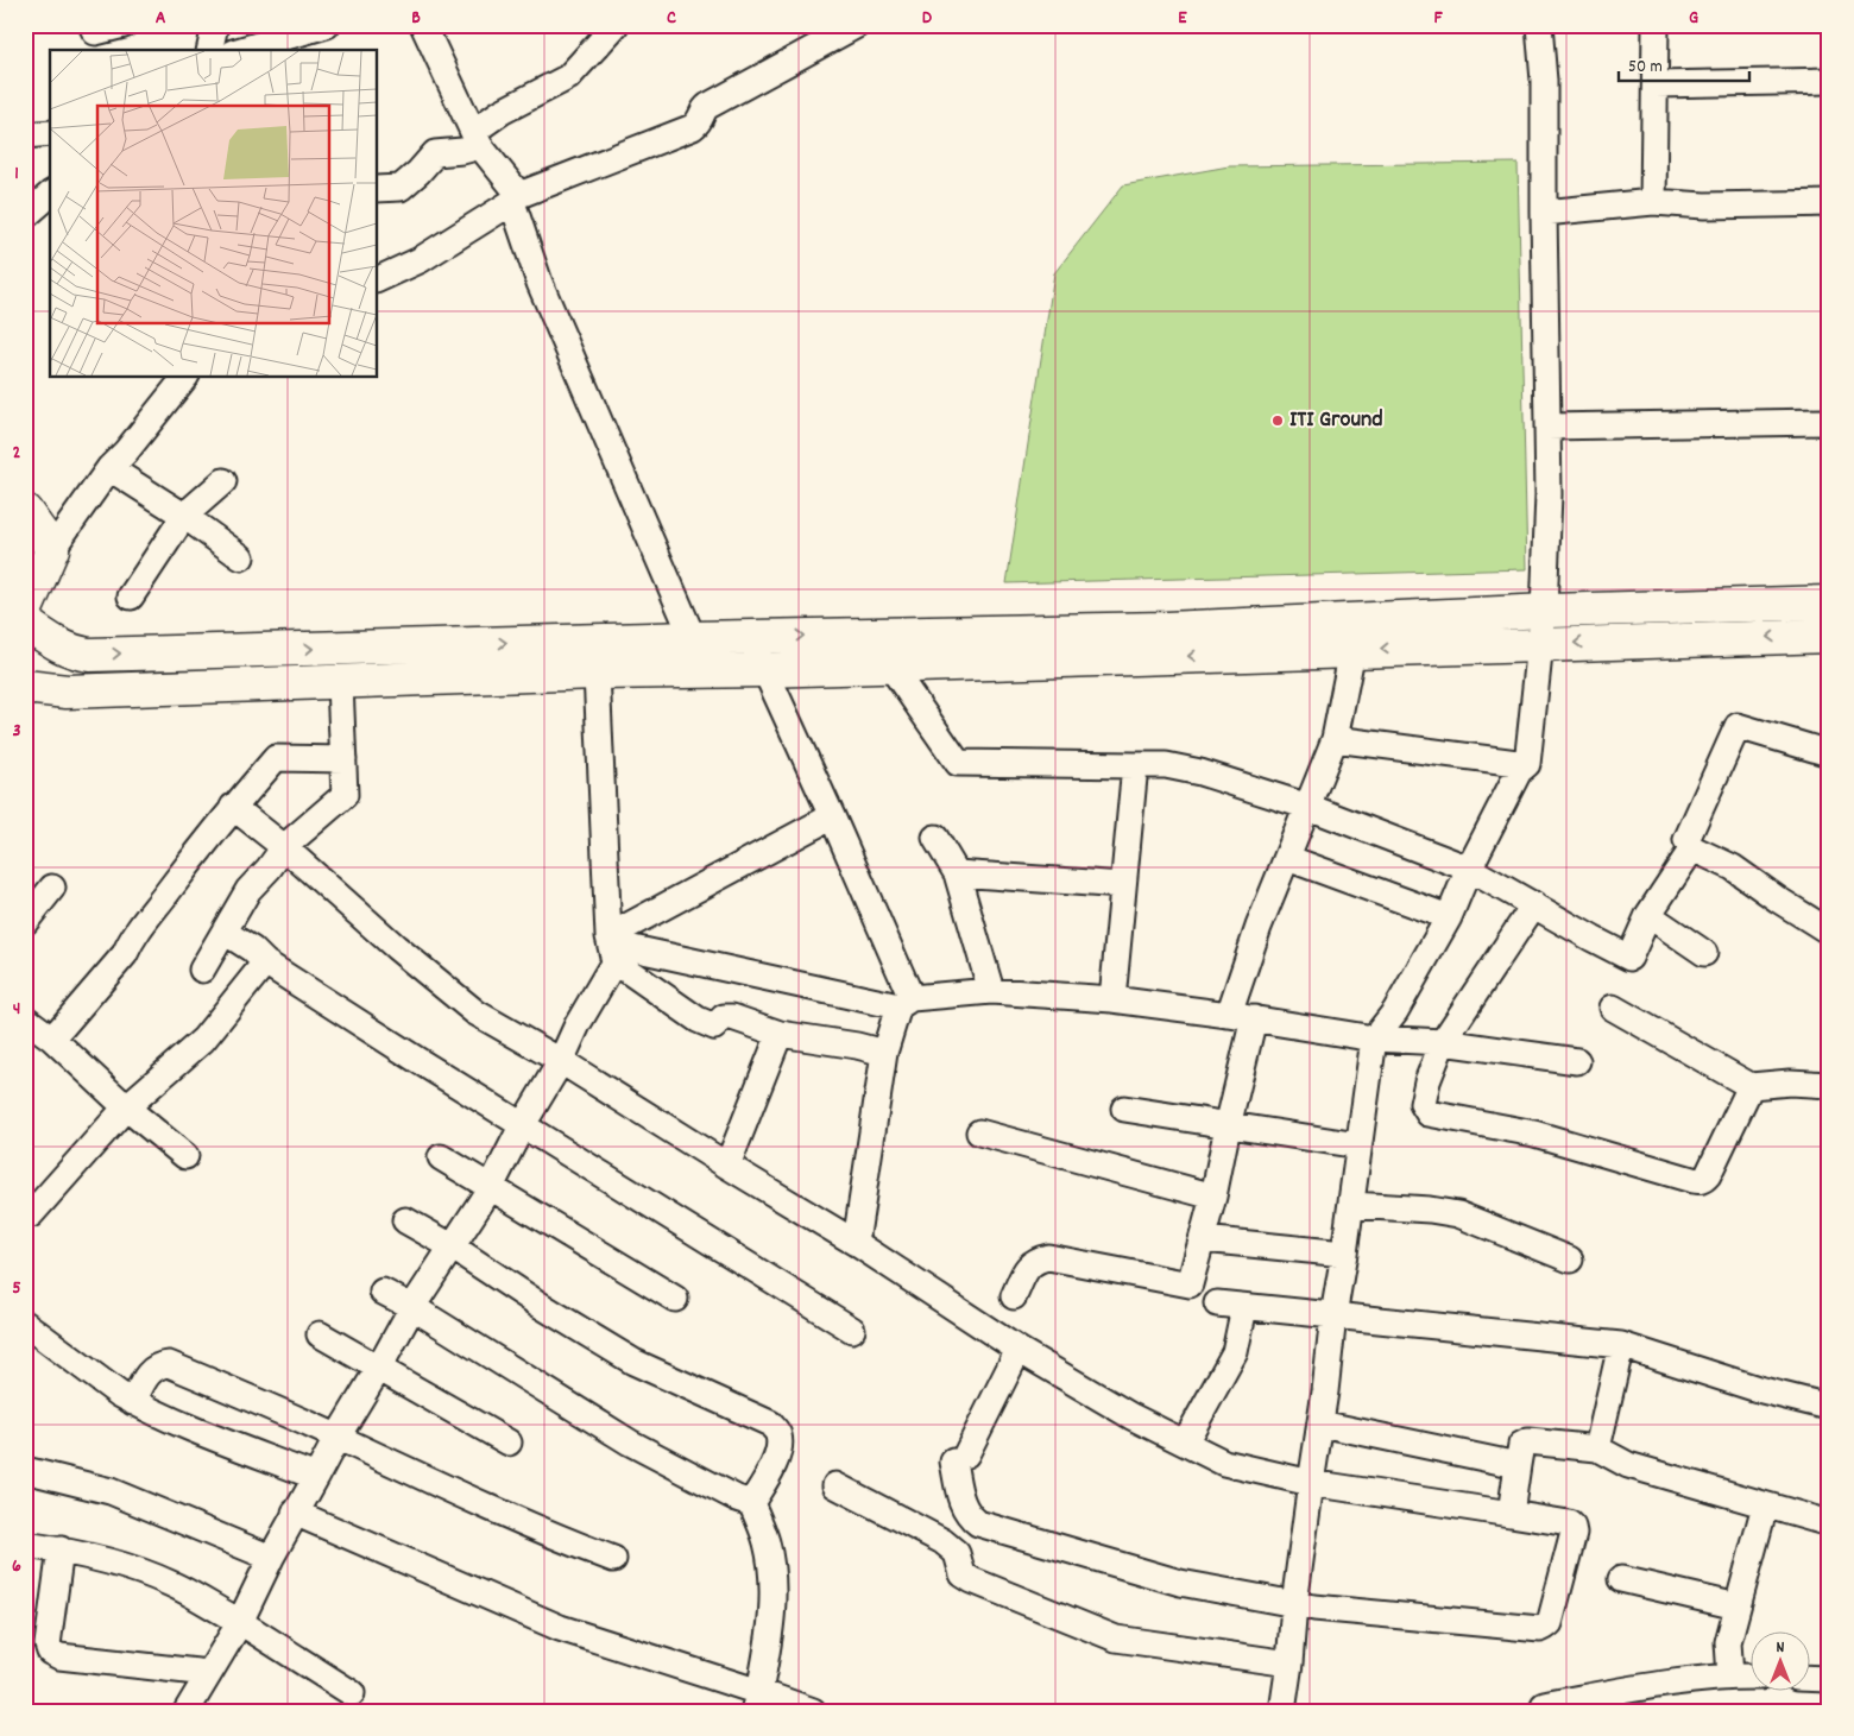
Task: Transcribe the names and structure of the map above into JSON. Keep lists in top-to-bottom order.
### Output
{
  "places": ["ITI Ground"],
  "scale_bar": "50 m",
  "north": "top",
  "grid": {
    "columns": [
      "A",
      "B",
      "C",
      "D",
      "E",
      "F",
      "G"
    ],
    "rows": [
      "1",
      "2",
      "3",
      "4",
      "5",
      "6"
    ]
  }
}
